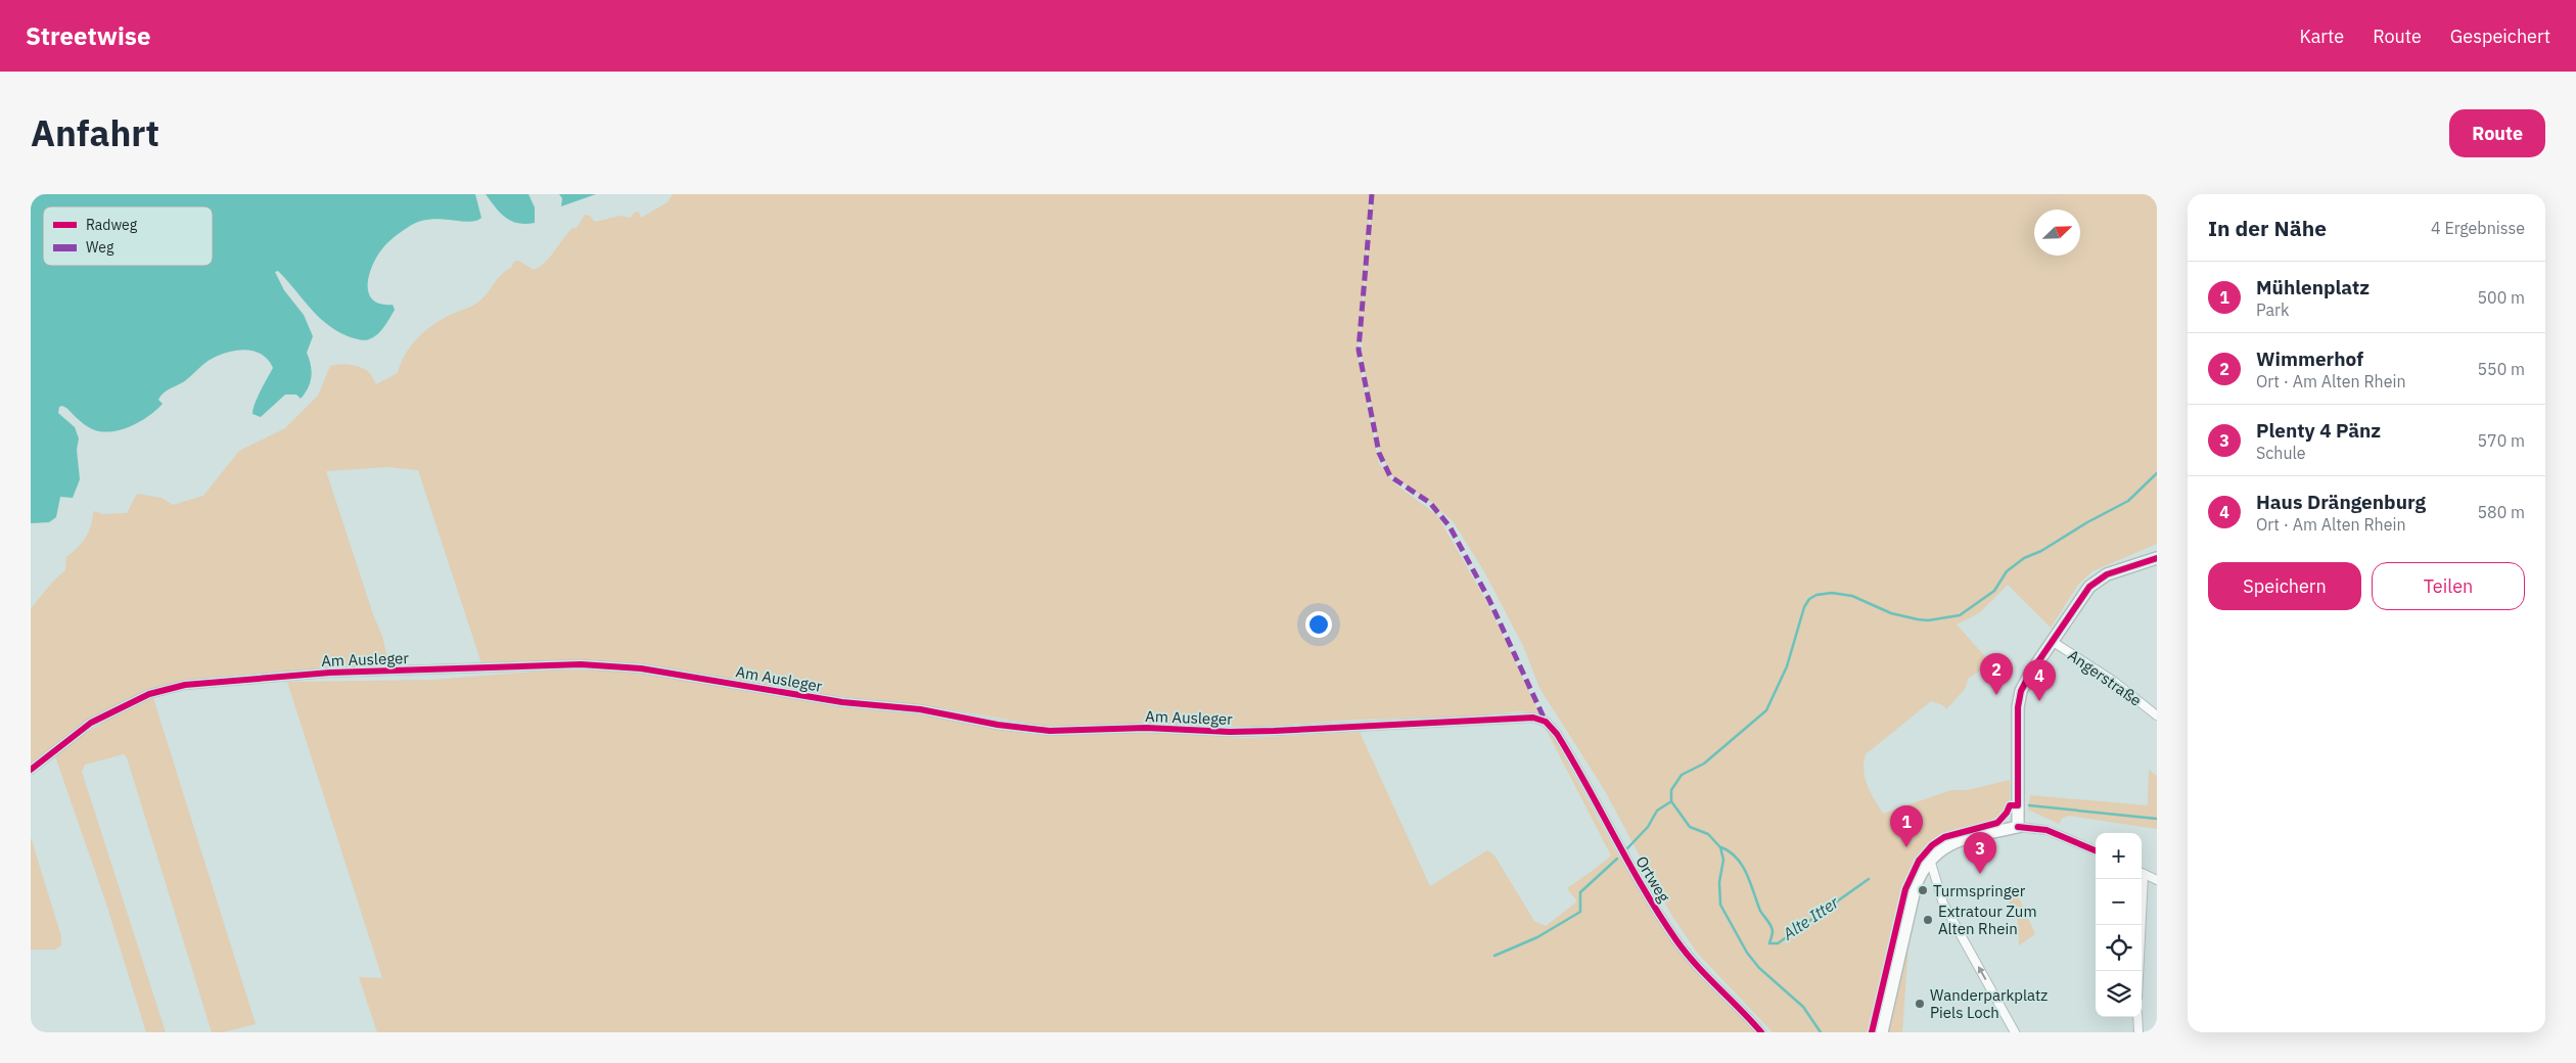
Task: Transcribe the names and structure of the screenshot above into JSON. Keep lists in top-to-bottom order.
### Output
{
  "streets": {
    "street": ["Am Ausleger", "Angerstraße", "Ortweg"]
  },
  "crossings": [
    ["Am Ausleger", "Ortweg"]
  ],
  "water": ["Alte Itter"],
  "places": ["Turmspringer", "Extratour Zum Alten Rhein", "Wanderparkplatz Piels Loch"],
  "legend": ["Radweg", "Weg"],
  "north": "top right",
  "page": {
    "header": "Streetwise",
    "nav": ["Karte", "Route", "Gespeichert"],
    "title": "Anfahrt",
    "buttons": [
      "Route",
      ["Speichern", "Teilen"]
    ],
    "heading": ["In der Nähe", "4 Ergebnisse"],
    "list": [
      {
        "mark": "1",
        "name": "Mühlenplatz",
        "note": "Park",
        "value": "500 m"
      },
      {
        "mark": "2",
        "name": "Wimmerhof",
        "note": "Ort · Am Alten Rhein",
        "value": "550 m"
      },
      {
        "mark": "3",
        "name": "Plenty 4 Pänz",
        "note": "Schule",
        "value": "570 m"
      },
      {
        "mark": "4",
        "name": "Haus Drängenburg",
        "note": "Ort · Am Alten Rhein",
        "value": "580 m"
      }
    ],
    "pins": [
      "2",
      "4",
      "1",
      "3"
    ],
    "map_buttons": ["+", "−"]
  }
}
